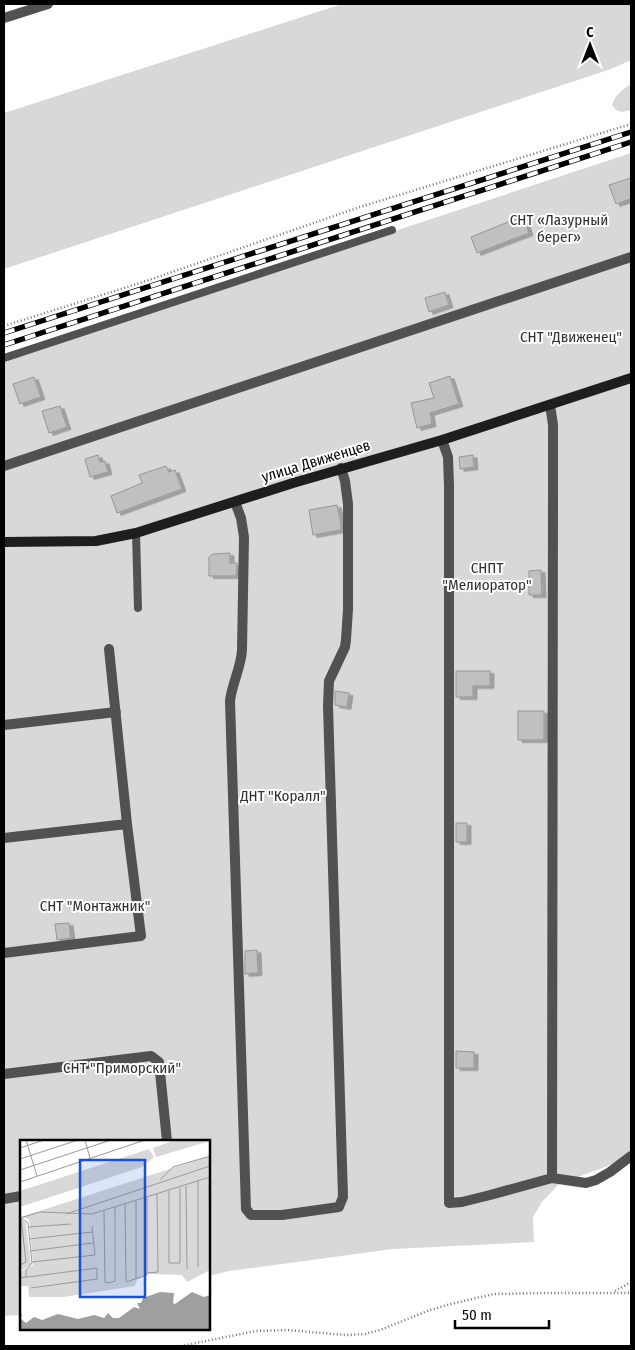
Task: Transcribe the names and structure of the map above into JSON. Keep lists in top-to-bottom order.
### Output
{
  "streets": {
    "street": ["улица Движенцев"]
  },
  "parks": [
    "СНТ «Лазурный берег»",
    "СНТ \"Движенец\"",
    "СНПТ \"Мелиоратор\"",
    "ДНТ \"Коралл\"",
    "СНТ \"Монтажник\"",
    "СНТ \"Приморский\""
  ],
  "scale_bar": "50 m",
  "north": "top"
}
